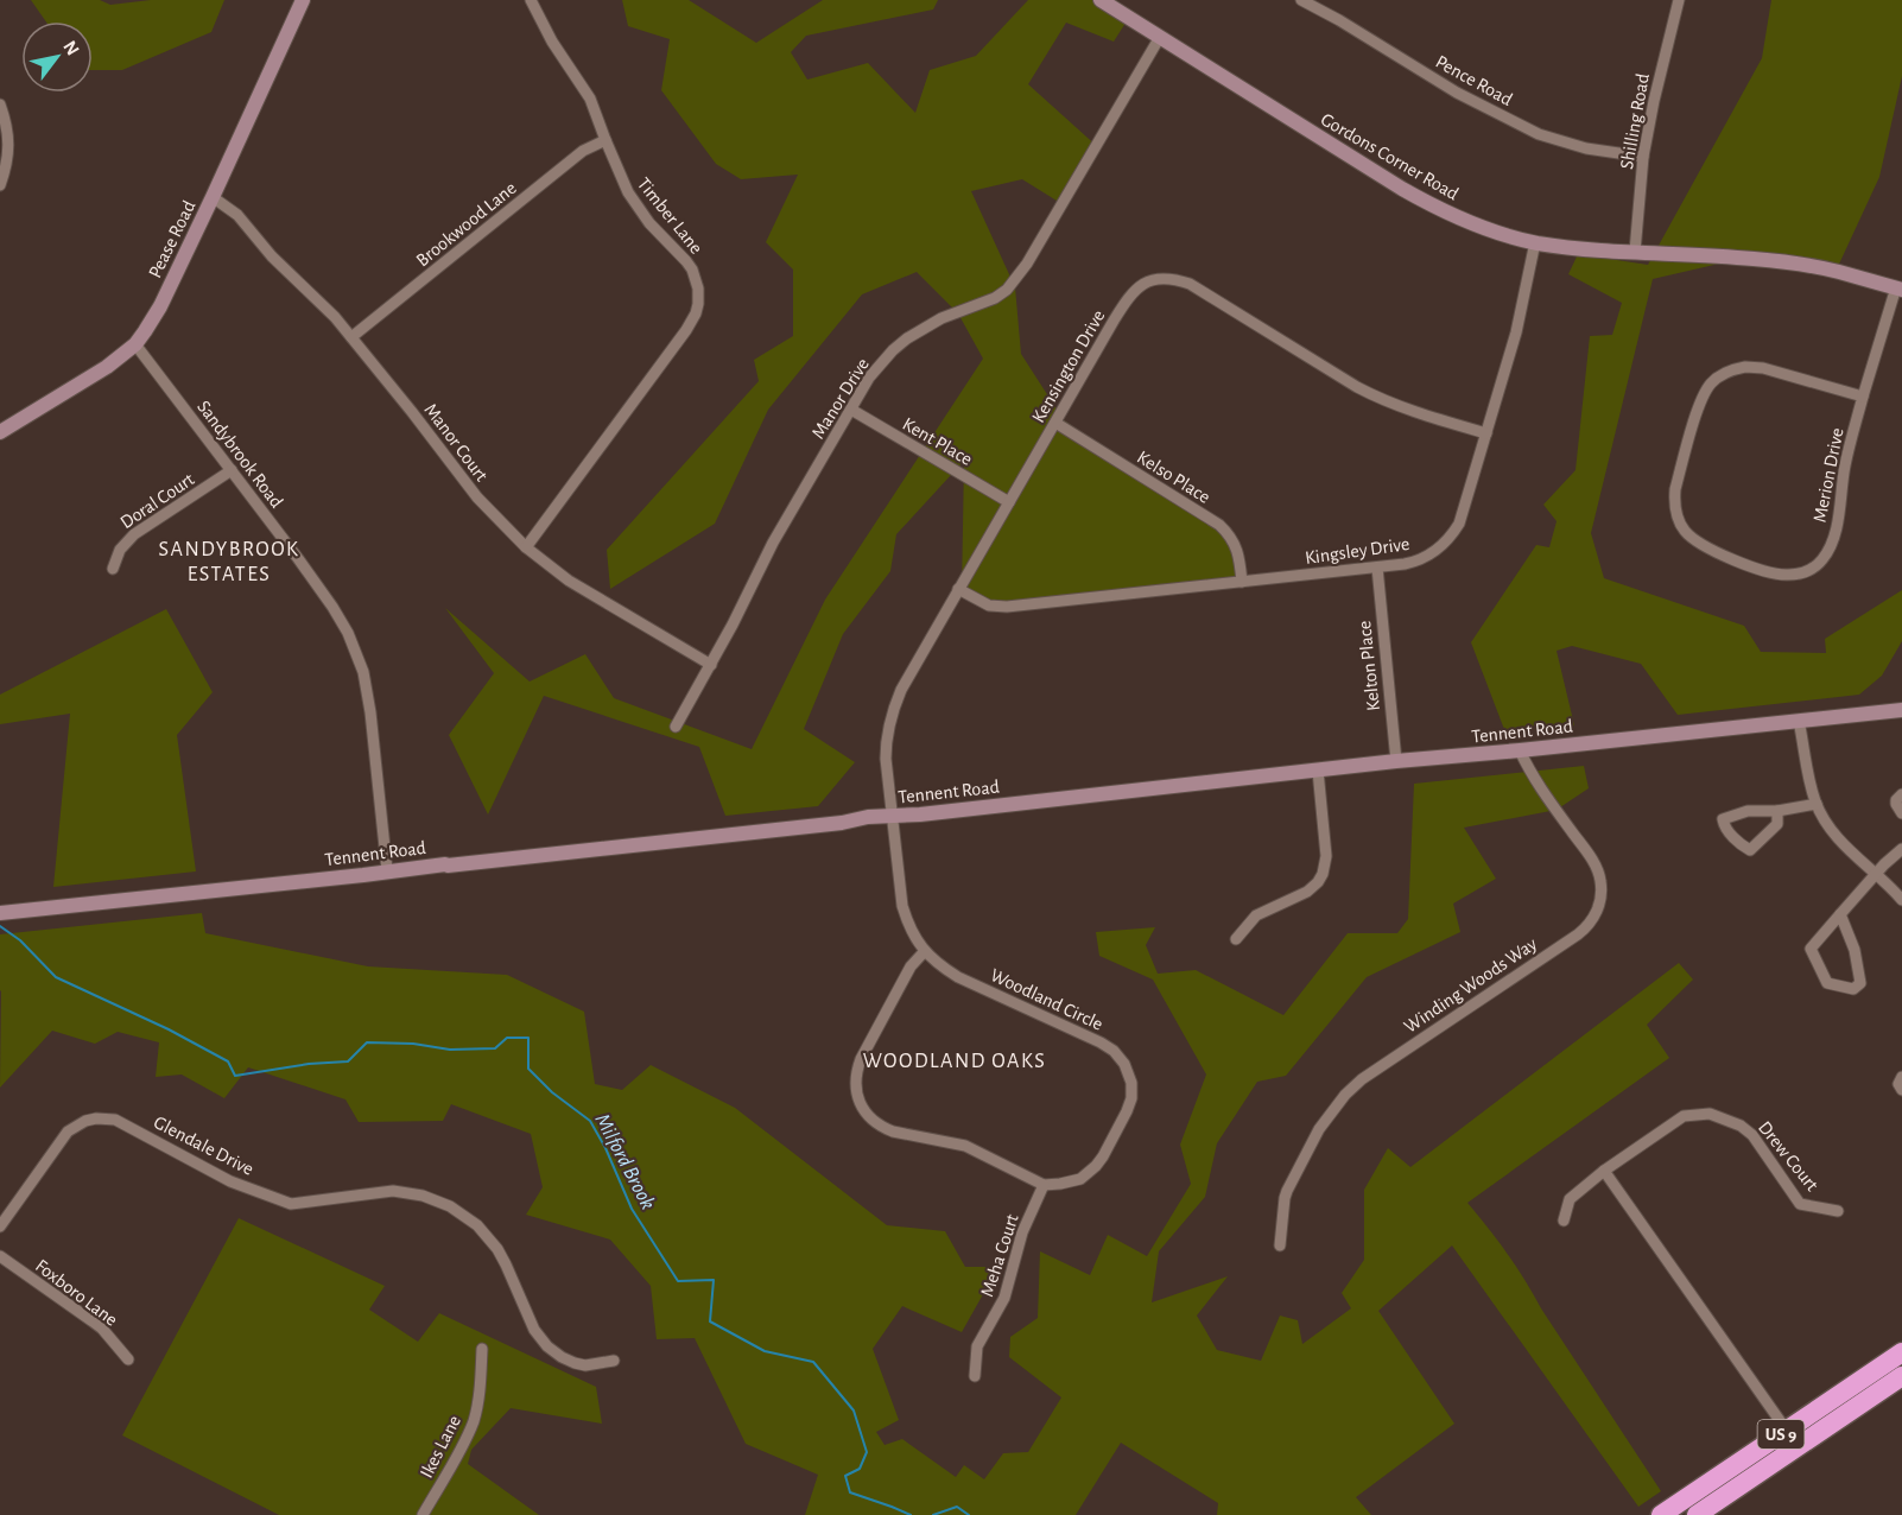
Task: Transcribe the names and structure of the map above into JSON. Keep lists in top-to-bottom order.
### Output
{
  "streets": {
    "highway": ["US 9"],
    "street": [
      "Pence Road",
      "Shilling Road",
      "Gordons Corner Road",
      "Timber Lane",
      "Brookwood Lane",
      "Pease Road",
      "Kensington Drive",
      "Manor Drive",
      "Kent Place",
      "Manor Court",
      "Sandybrook Road",
      "Merion Drive",
      "Kelso Place",
      "Doral Court",
      "Kingsley Drive",
      "Kelton Place",
      "Tennent Road",
      "Winding Woods Way",
      "Woodland Circle",
      "Glendale Drive",
      "Drew Court",
      "Meha Court",
      "Foxboro Lane",
      "Ikes Lane"
    ]
  },
  "crossings": [
    ["Pence Road", "Shilling Road"],
    ["Shilling Road", "Gordons Corner Road"],
    ["Gordons Corner Road", "Manor Drive"],
    ["Gordons Corner Road", "Merion Drive"],
    ["Gordons Corner Road", "Kingsley Drive"],
    ["Timber Lane", "Brookwood Lane"],
    ["Timber Lane", "Manor Court"],
    ["Brookwood Lane", "Manor Court"],
    ["Pease Road", "Manor Court"],
    ["Pease Road", "Sandybrook Road"],
    ["Kensington Drive", "Kent Place"],
    ["Kensington Drive", "Kelso Place"],
    ["Kensington Drive", "Kingsley Drive"],
    ["Kensington Drive", "Tennent Road"],
    ["Kensington Drive", "Woodland Circle"],
    ["Manor Drive", "Kent Place"],
    ["Manor Drive", "Manor Court"],
    ["Sandybrook Road", "Doral Court"],
    ["Sandybrook Road", "Tennent Road"],
    ["Kelso Place", "Kingsley Drive"],
    ["Kingsley Drive", "Kelton Place"],
    ["Kelton Place", "Tennent Road"],
    ["Tennent Road", "Winding Woods Way"],
    ["Tennent Road", "Woodland Circle"],
    ["Woodland Circle", "Meha Court"]
  ],
  "districts": ["SANDYBROOK ESTATES", "WOODLAND OAKS"],
  "water": ["Milford Brook"],
  "north": "top right"
}
